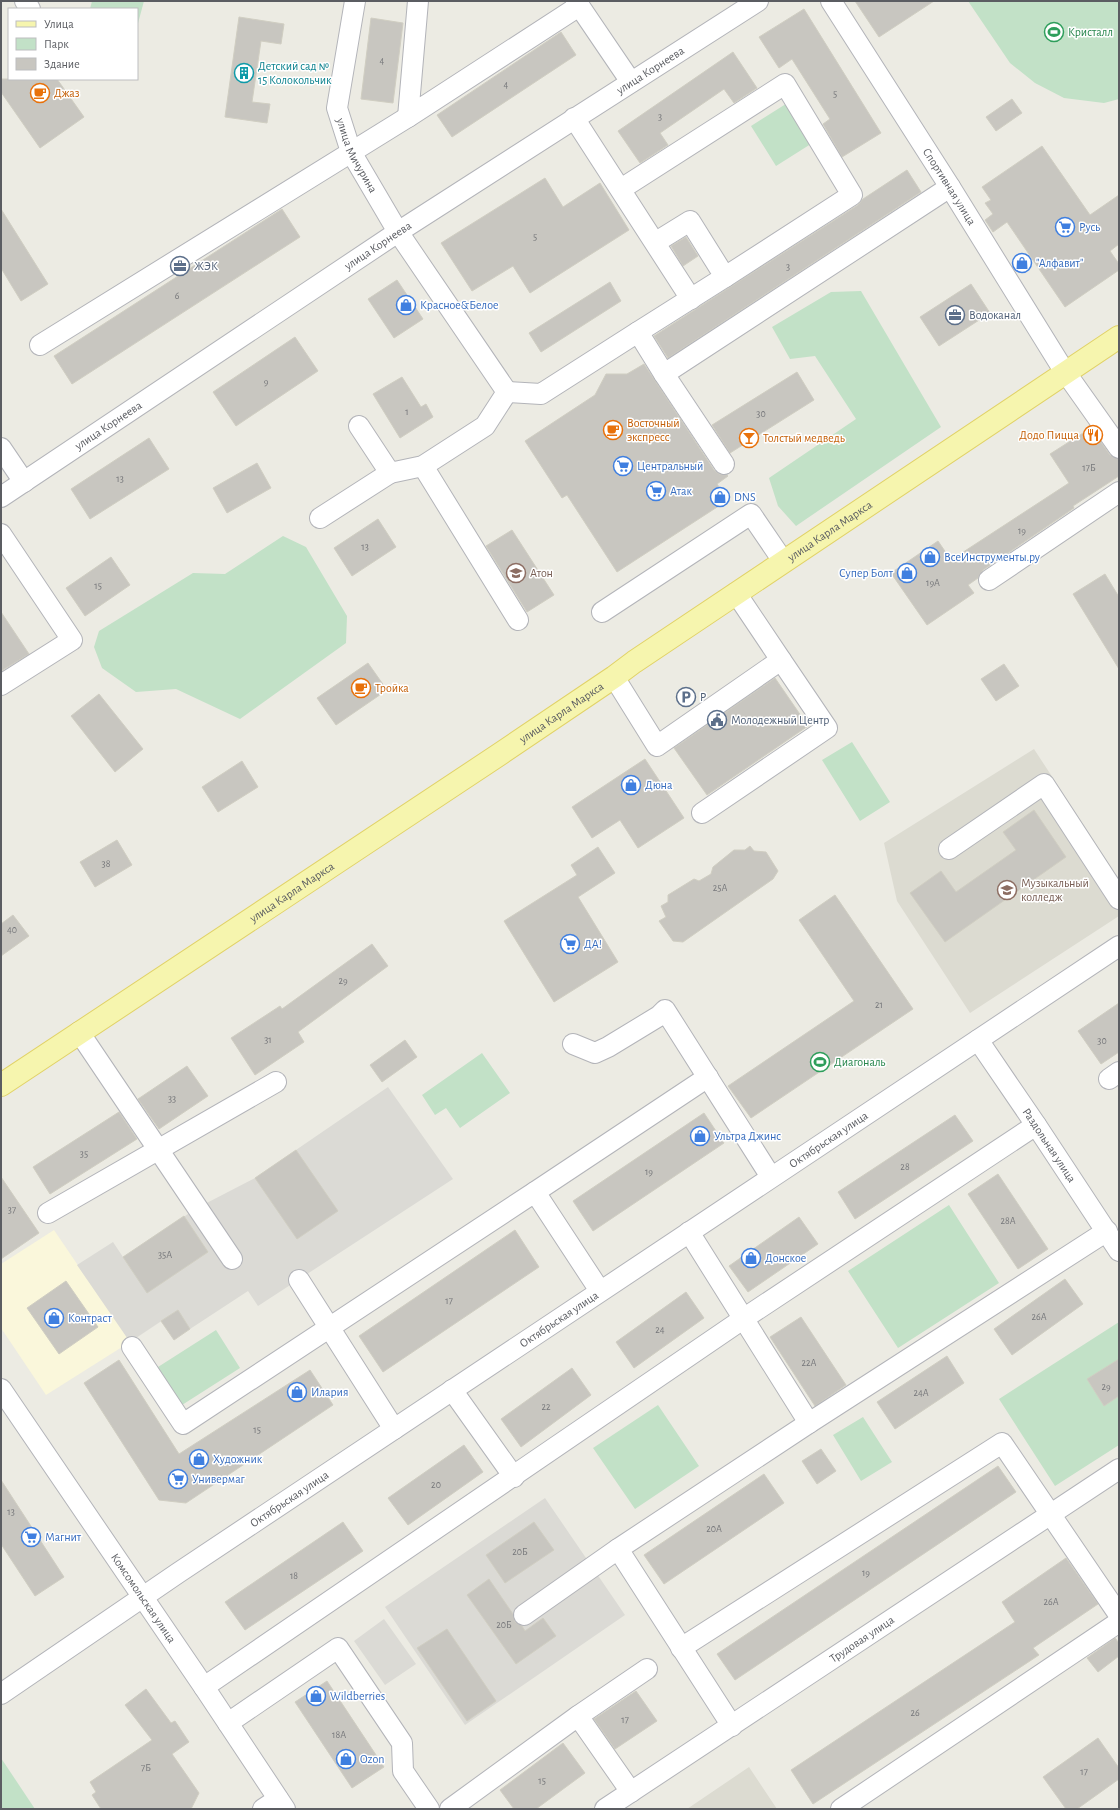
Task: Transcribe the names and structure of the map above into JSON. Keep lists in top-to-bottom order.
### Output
{
  "streets": {
    "main road": ["улица Карла Маркса"],
    "street": [
      "улица Корнеева",
      "улица Мичурина",
      "Спортивная улица",
      "Октябрьская улица",
      "Раздольная улица",
      "Комсомольская улица",
      "Трудовая улица"
    ]
  },
  "crossings": [
    ["улица Корнеева", "улица Мичурина"],
    ["Спортивная улица", "улица Карла Маркса"],
    ["Октябрьская улица", "Раздольная улица"],
    ["Октябрьская улица", "Комсомольская улица"]
  ],
  "places": {
    "sports": ["Кристалл", "Диагональ"],
    "building": ["Детский сад № 15 Колокольчик"],
    "cafe": ["Джаз", "Восточный экспресс", "Тройка"],
    "supermarket": [
      "Русь",
      "Центральный",
      "Атак",
      "ДА!",
      "Универмаг",
      "Магнит"
    ],
    "shop": [
      "\"Алфавит\"",
      "Красное&Белое",
      "DNS",
      "ВсеИнструменты.ру",
      "Супер Болт",
      "Дюна",
      "Ультра Джинс",
      "Донское",
      "Контраст",
      "Илария",
      "Художник",
      "Wildberries",
      "Ozon"
    ],
    "office": ["ЖЭК", "Водоканал"],
    "restaurant": ["Додо Пицца"],
    "bar": ["Толстый медведь"],
    "school or university": ["Атон", "Музыкальный колледж"],
    "parking": ["P"],
    "public building": ["Молодежный Центр"]
  },
  "house_numbers": [
    "4",
    "4",
    "5",
    "3",
    "5",
    "3",
    "6",
    "9",
    "1",
    "30",
    "17Б",
    "13",
    "19",
    "13",
    "19А",
    "15",
    "38",
    "25А",
    "40",
    "29",
    "21",
    "31",
    "30",
    "33",
    "35",
    "28",
    "19",
    "37",
    "28А",
    "35А",
    "17",
    "26А",
    "24",
    "22А",
    "29",
    "24А",
    "22",
    "15",
    "20",
    "13",
    "20А",
    "20Б",
    "19",
    "18",
    "26А",
    "20Б",
    "26",
    "17",
    "18А",
    "7Б",
    "17",
    "15"
  ],
  "legend": ["Улица", "Парк", "Здание"]
}
